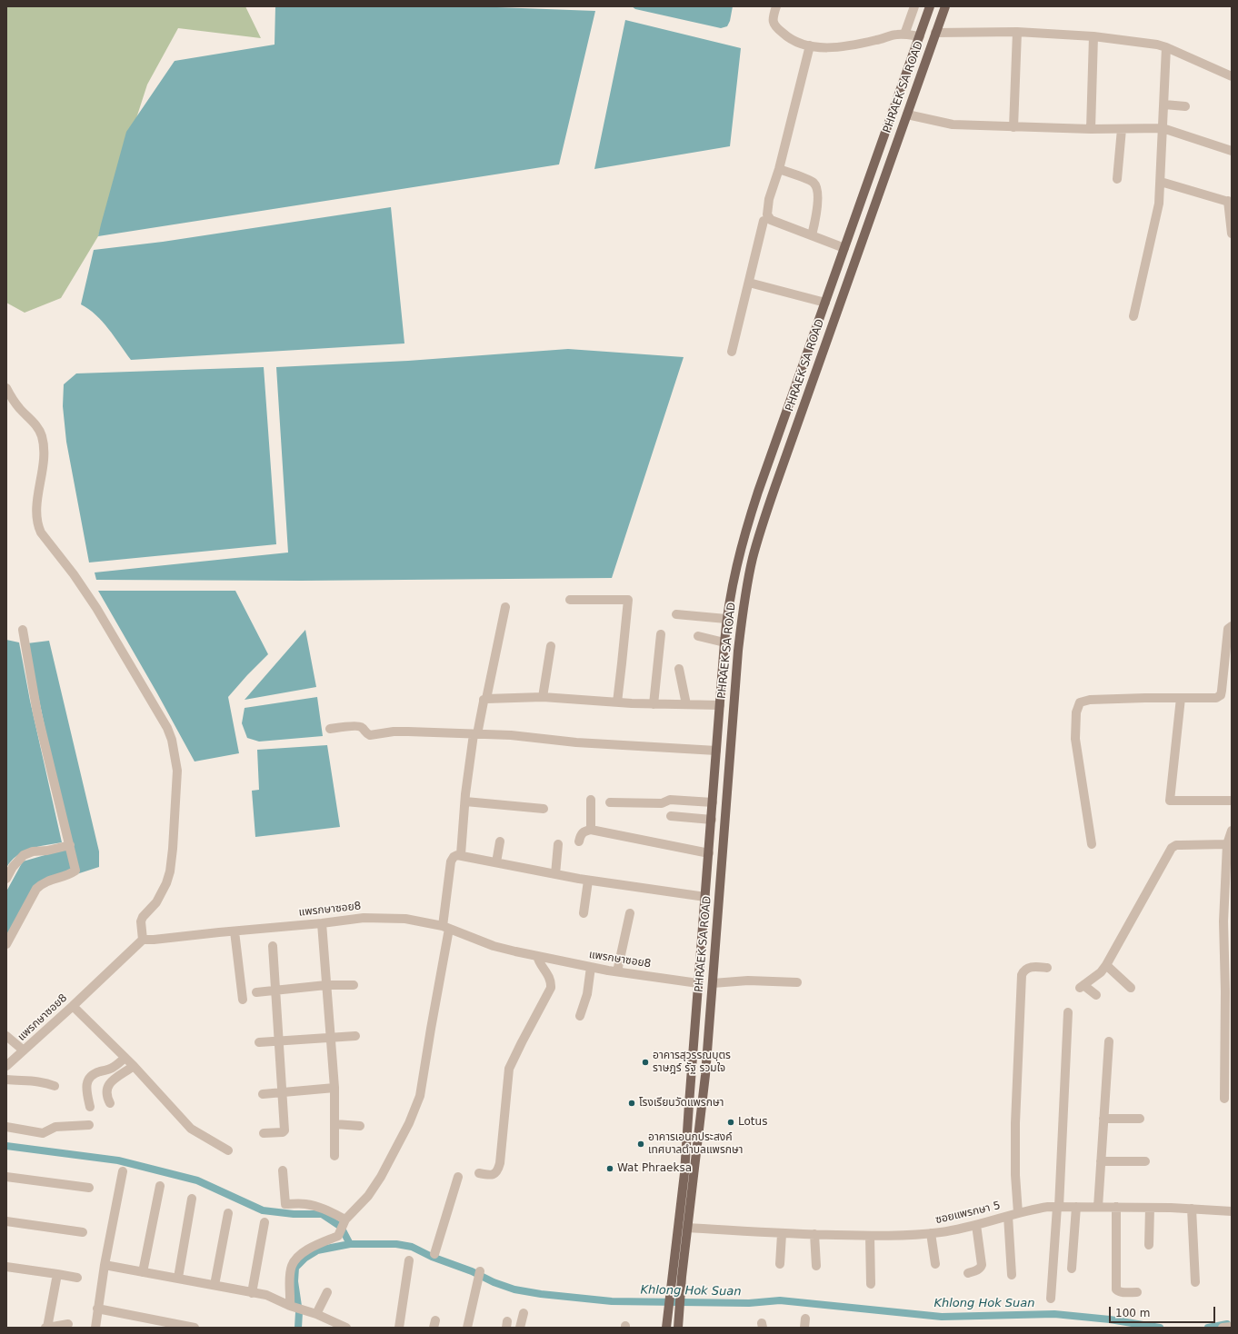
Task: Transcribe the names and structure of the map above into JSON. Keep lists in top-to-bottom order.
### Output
{
  "streets": {
    "main road": ["PHRAEK SA ROAD"],
    "street": ["แพรกษาซอย8", "ซอยแพรกษา 5"]
  },
  "crossings": [
    ["PHRAEK SA ROAD", "แพรกษาซอย8"],
    ["PHRAEK SA ROAD", "ซอยแพรกษา 5"]
  ],
  "water": ["Khlong Hok Suan"],
  "places": [
    "อาคารสุวรรณบุตร ราษฎร์ รัฐ รวมใจ",
    "โรงเรียนวัดแพรกษา",
    "Lotus",
    "อาคารเอนกประสงค์ เทศบาลตำบลแพรกษา",
    "Wat Phraeksa"
  ],
  "scale_bar": "100 m"
}
